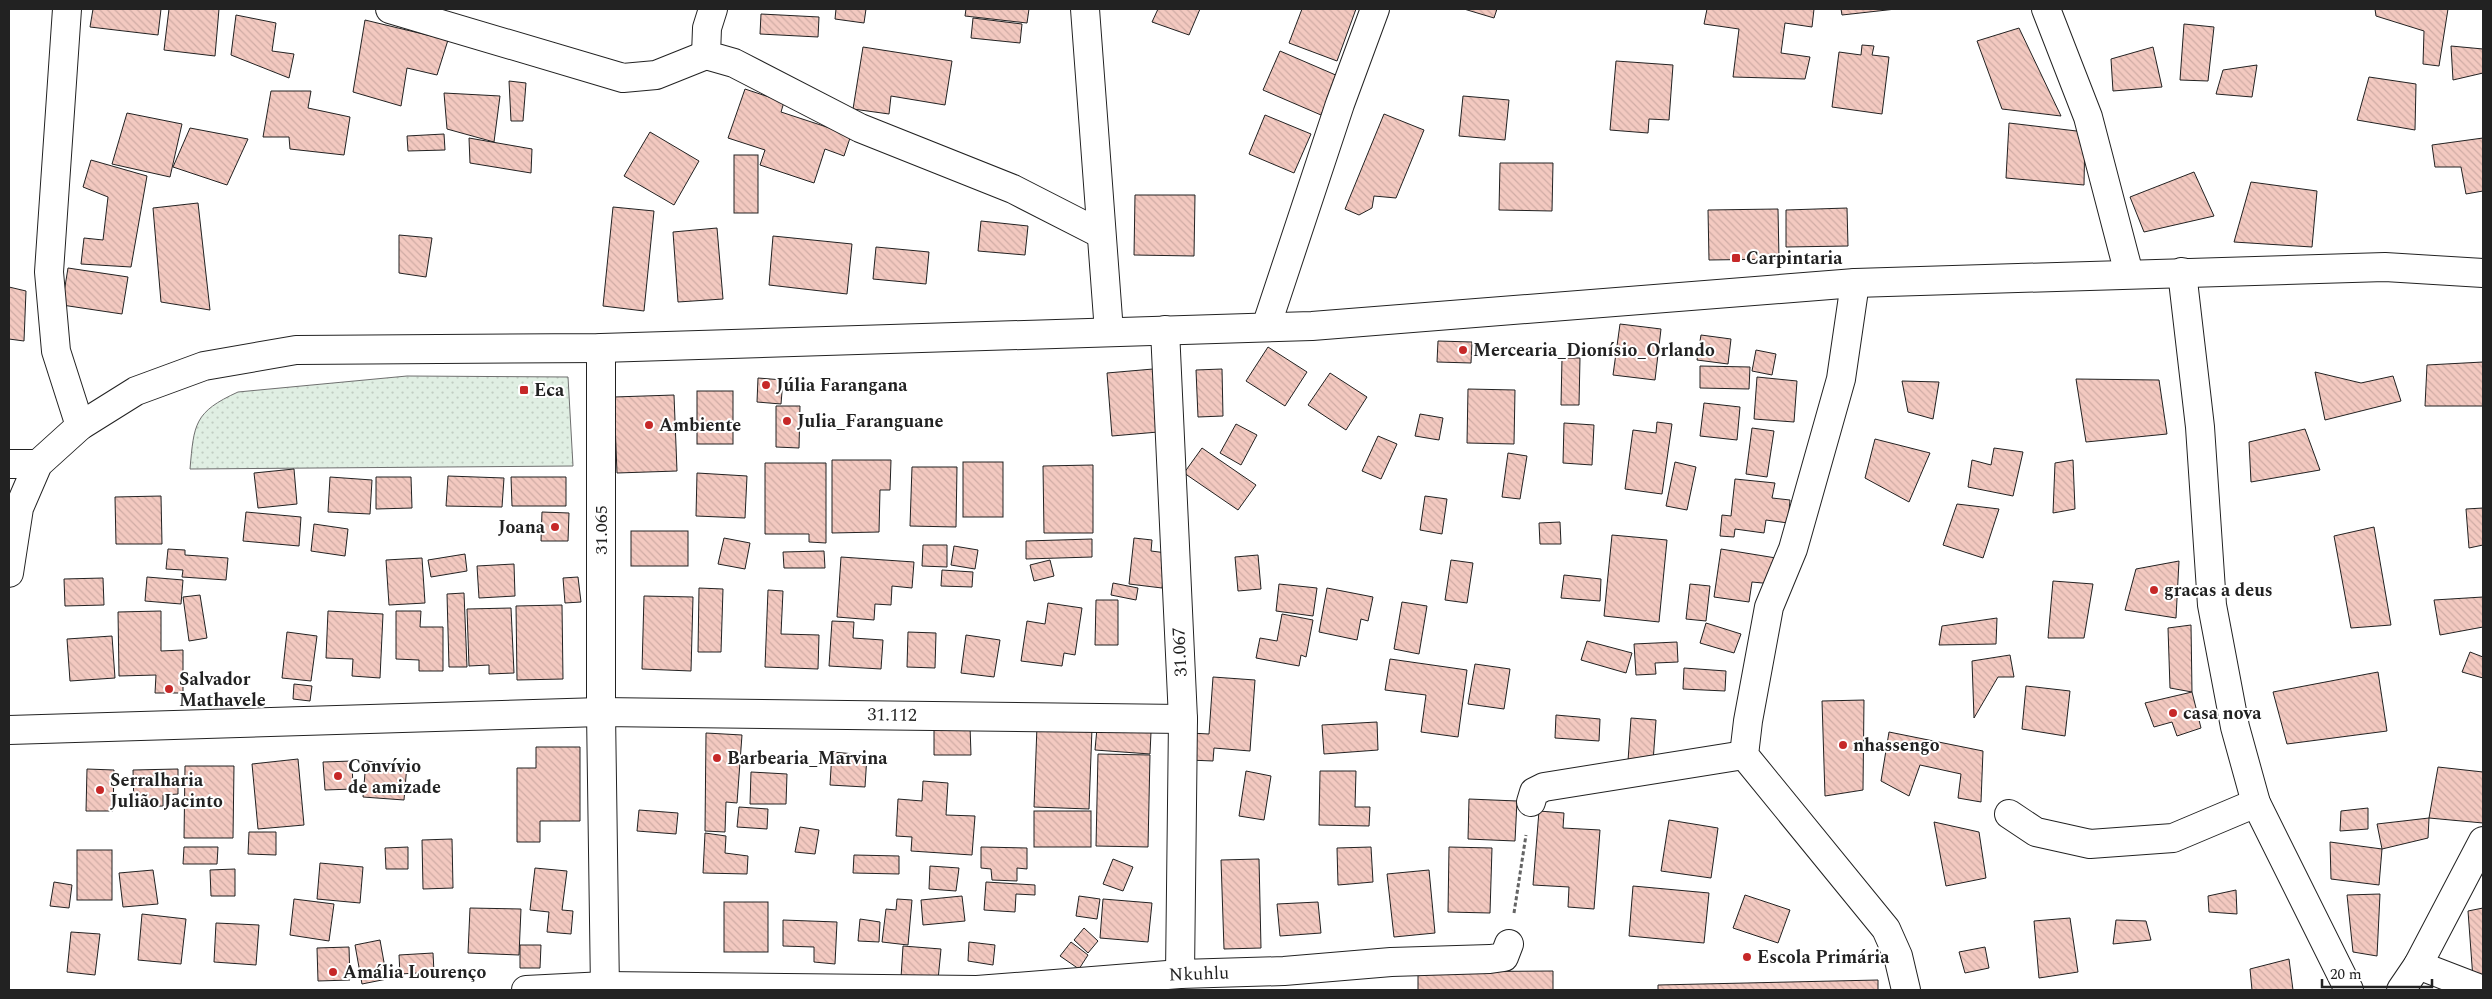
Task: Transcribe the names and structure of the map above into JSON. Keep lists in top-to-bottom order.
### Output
{
  "streets": {
    "street": [
      "31.065",
      "31.067",
      "31.112",
      "Nkuhlu"
    ]
  },
  "crossings": [
    ["31.065", "31.112"],
    ["31.065", "Nkuhlu"],
    ["31.067", "31.112"],
    ["31.067", "Nkuhlu"]
  ],
  "places": {
    "transit": ["Carpintaria", "Eca"],
    "other": [
      "Mercearia_Dionísio_Orlando",
      "Júlia Farangana",
      "Julia_Faranguane",
      "Ambiente",
      "Joana",
      "gracas a deus",
      "Salvador Mathavele",
      "casa nova",
      "nhassengo",
      "Barbearia_Marvina",
      "Convívio de amizade",
      "Serralharia Julião Jacinto",
      "Escola Primária",
      "Amália Lourenço"
    ]
  },
  "scale_bar": "20 m"
}
